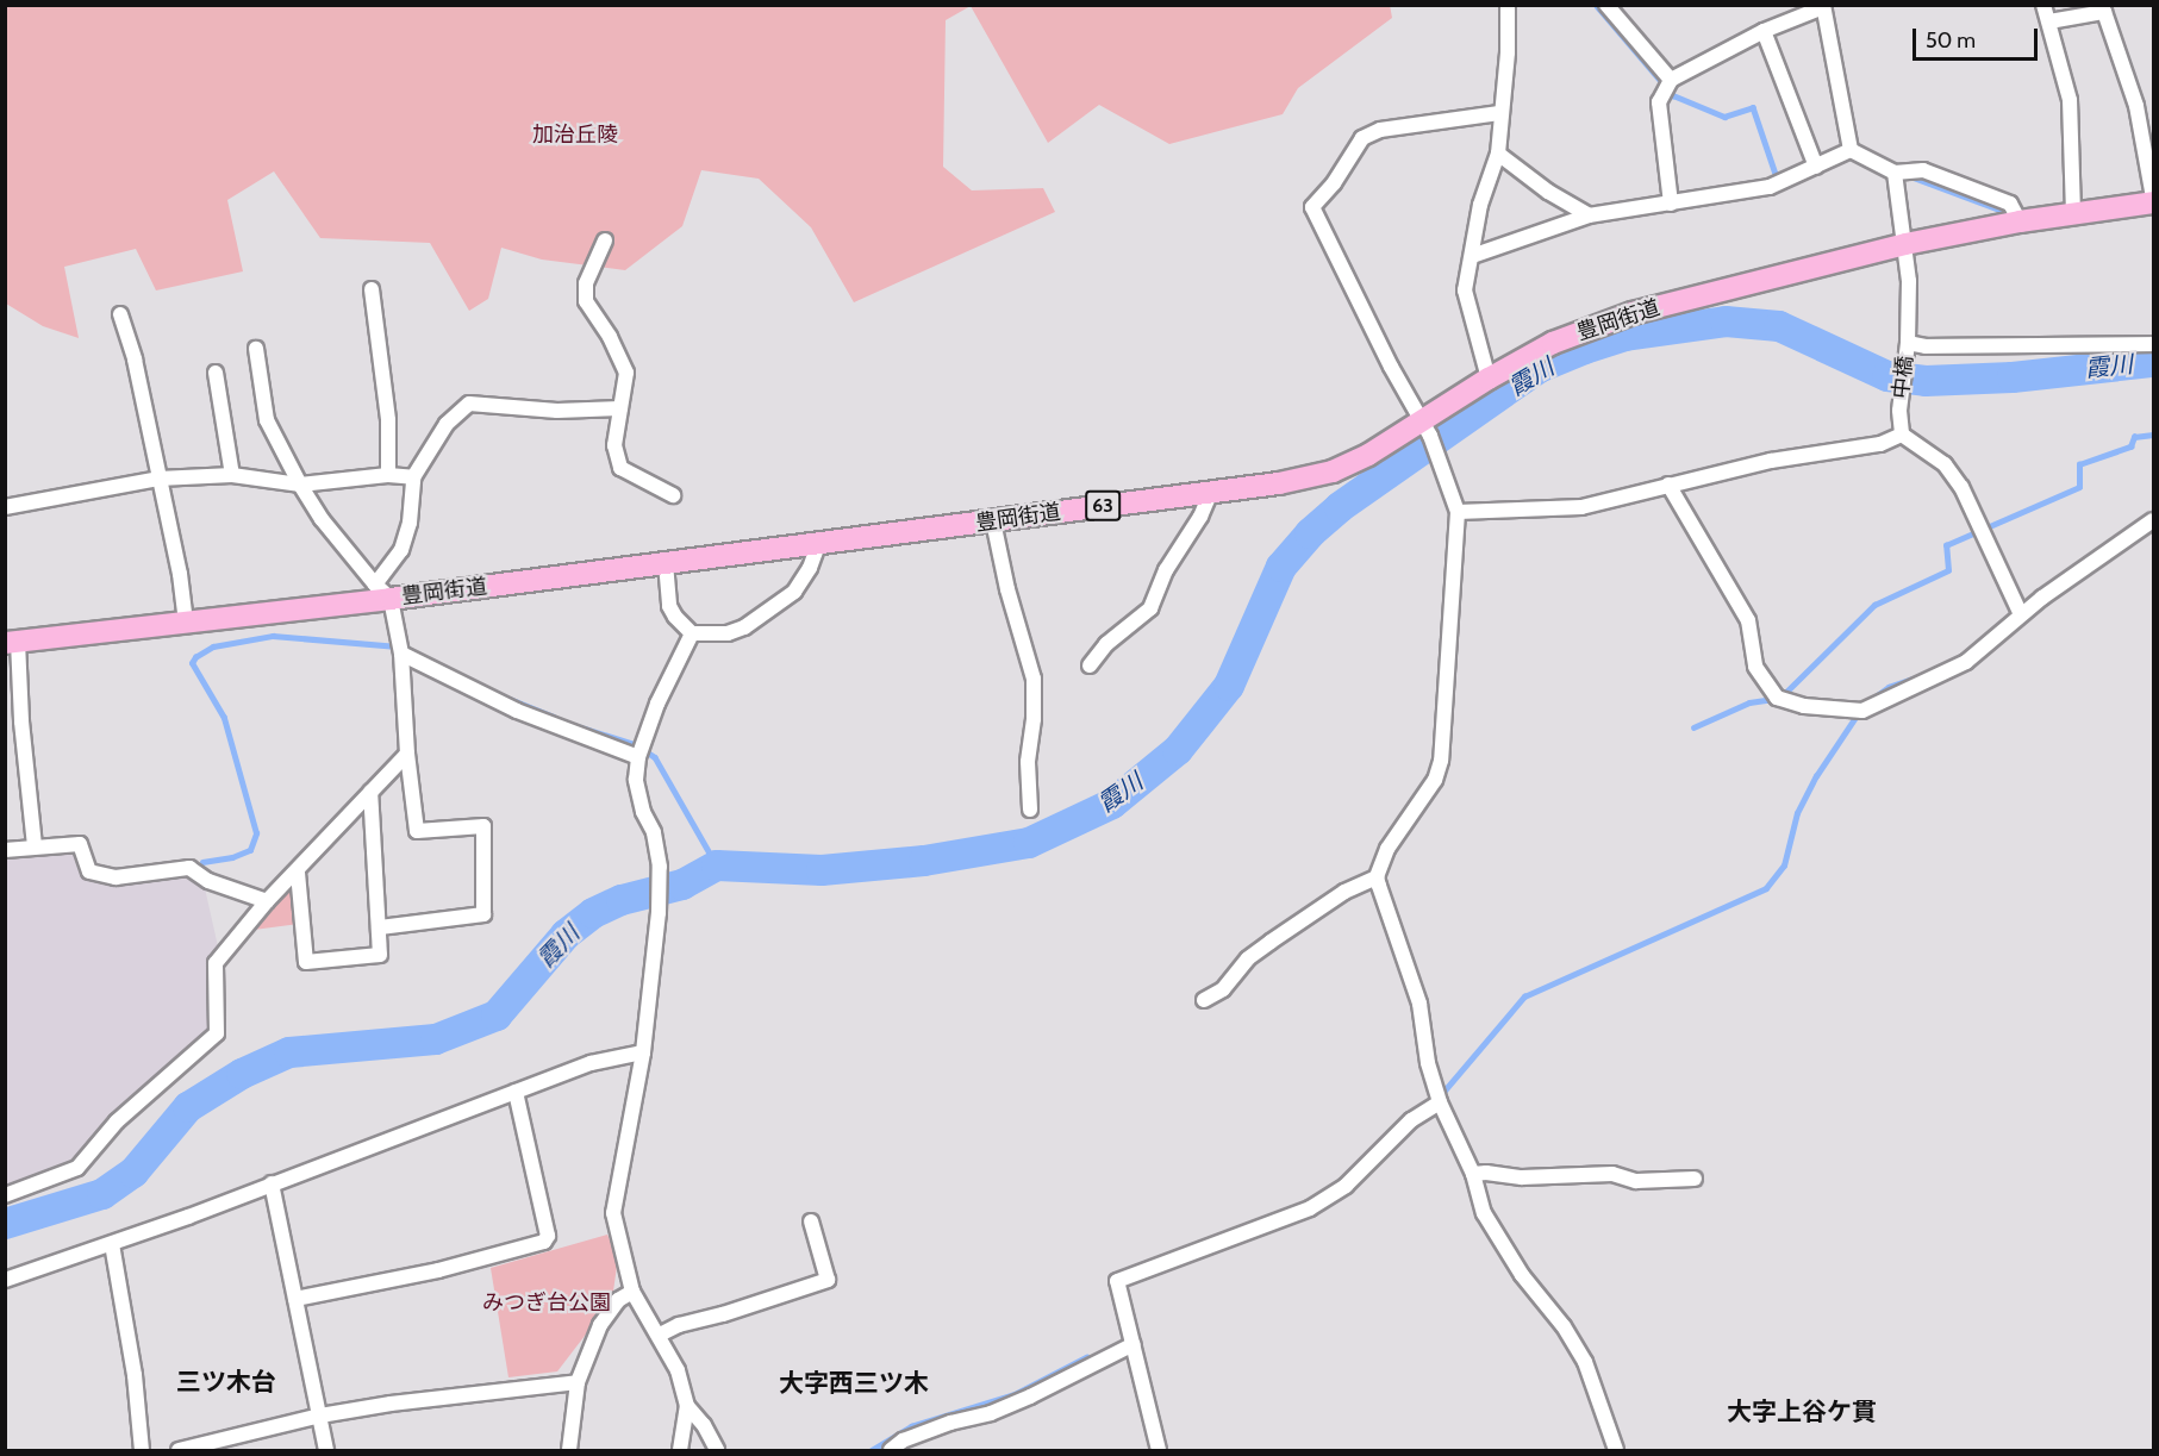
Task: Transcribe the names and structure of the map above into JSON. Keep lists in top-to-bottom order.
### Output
{
  "streets": {
    "main road": ["豊岡街道", "63"],
    "street": ["中橋"]
  },
  "crossings": [
    ["豊岡街道", "中橋"]
  ],
  "districts": ["三ツ木台", "大字西三ツ木", "大字上谷ケ貫"],
  "water": ["霞川"],
  "parks": ["加治丘陵", "みつぎ台公園"],
  "scale_bar": "50 m"
}
